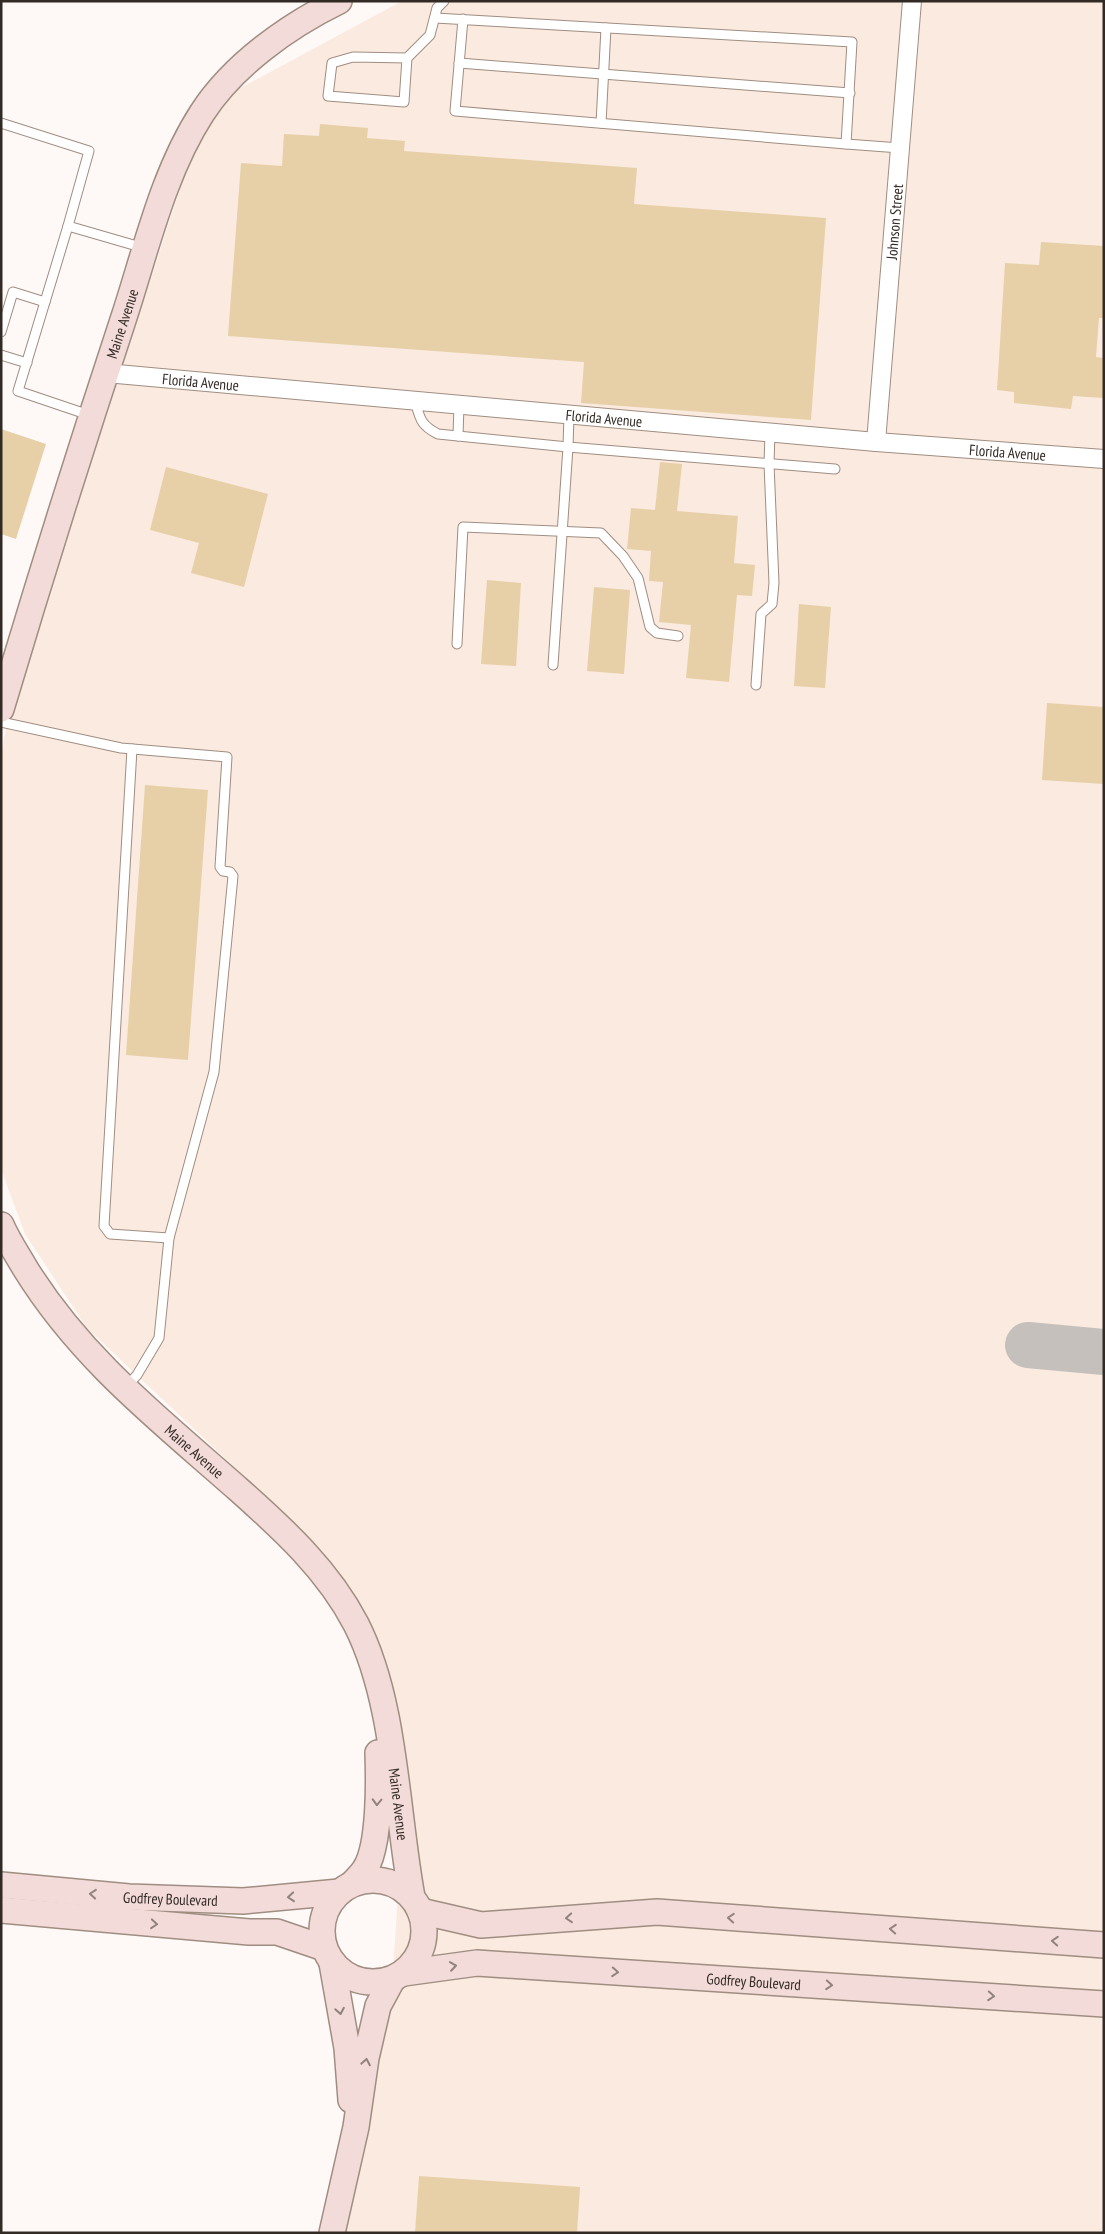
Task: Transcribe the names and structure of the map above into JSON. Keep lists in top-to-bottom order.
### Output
{
  "streets": {
    "street": [
      "Johnson Street",
      "Maine Avenue",
      "Florida Avenue",
      "Godfrey Boulevard"
    ]
  },
  "crossings": [
    ["Johnson Street", "Florida Avenue"],
    ["Maine Avenue", "Florida Avenue"],
    ["Maine Avenue", "Godfrey Boulevard"]
  ]
}
